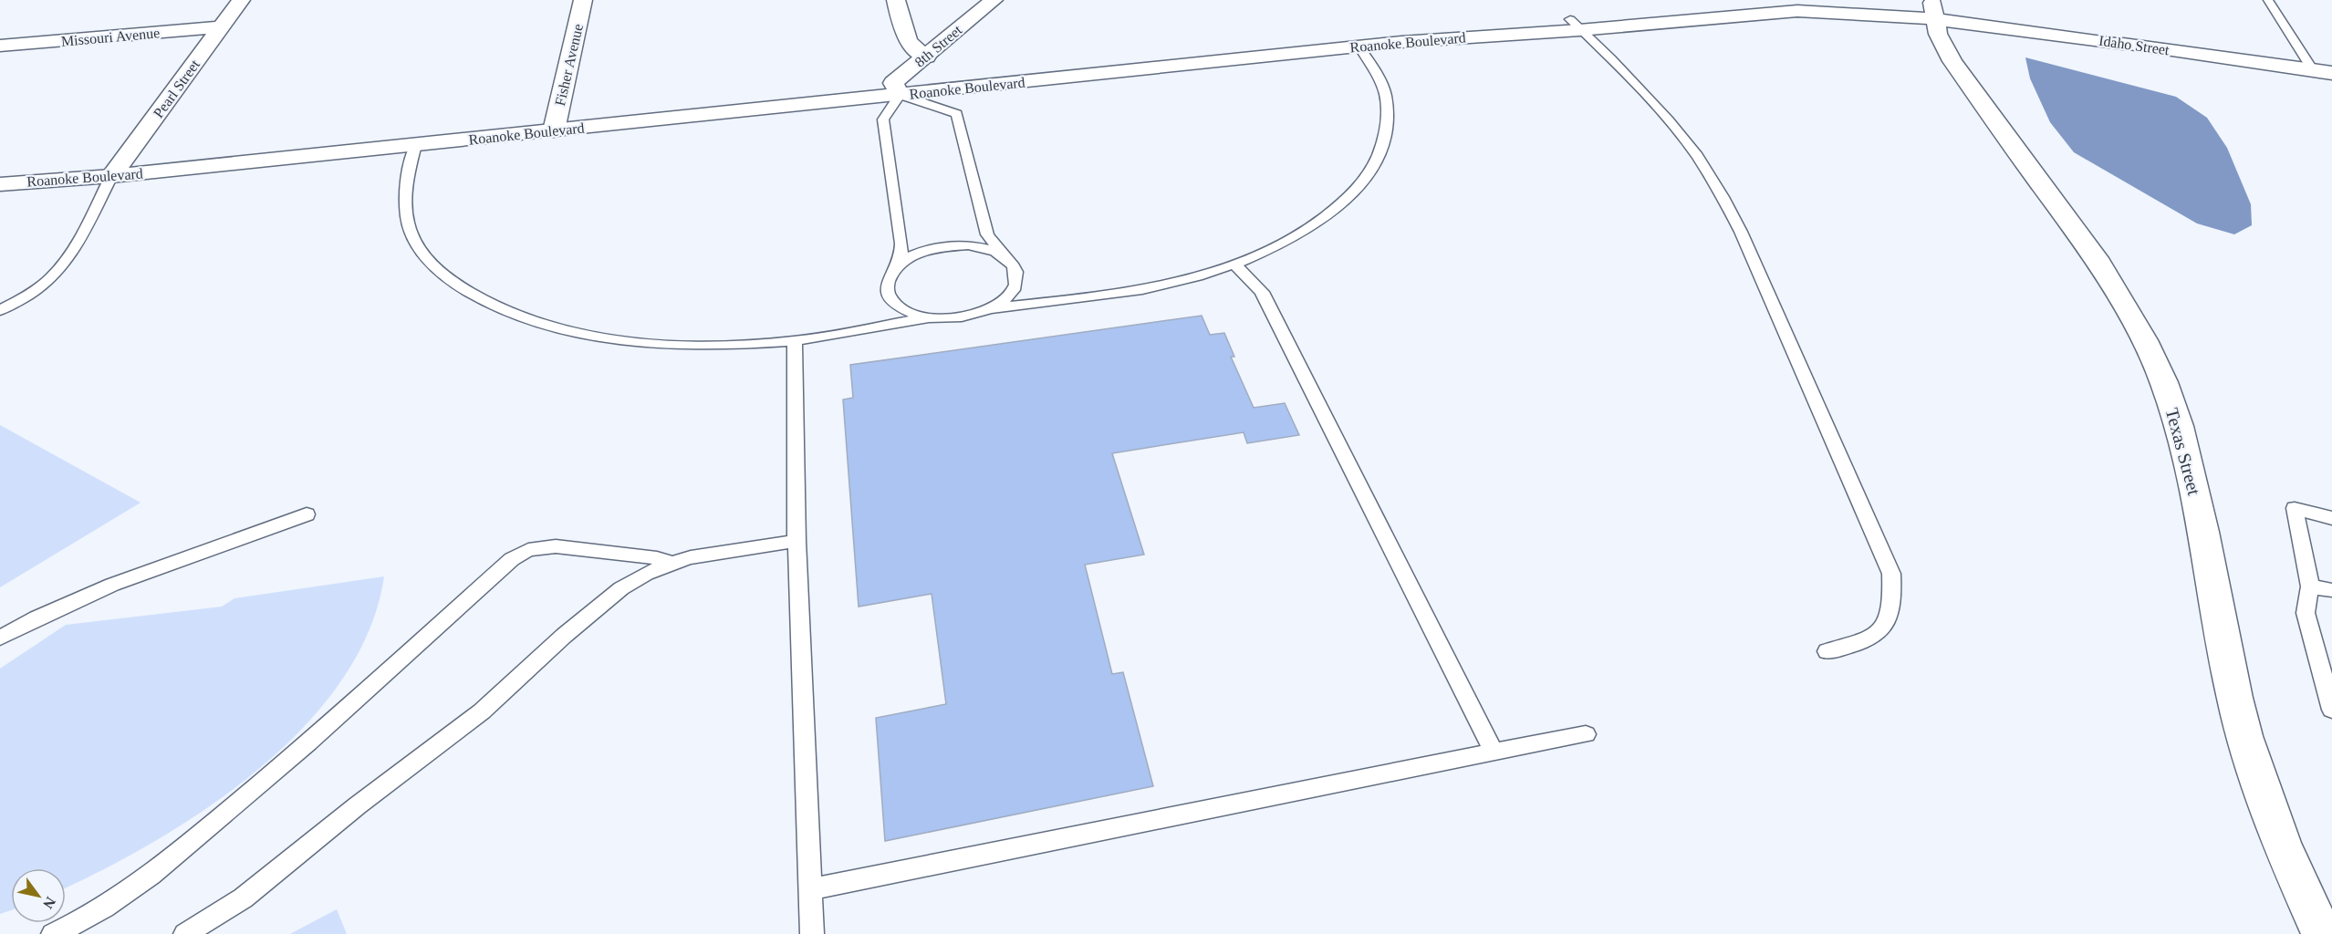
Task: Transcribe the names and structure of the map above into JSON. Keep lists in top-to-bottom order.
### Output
{
  "streets": {
    "main road": [
      "Missouri Avenue",
      "Roanoke Boulevard",
      "Idaho Street",
      "8th Street",
      "Fisher Avenue",
      "Pearl Street",
      "Texas Street"
    ]
  },
  "crossings": [
    ["Missouri Avenue", "Pearl Street"],
    ["Roanoke Boulevard", "Idaho Street"],
    ["Roanoke Boulevard", "8th Street"],
    ["Roanoke Boulevard", "Fisher Avenue"],
    ["Roanoke Boulevard", "Pearl Street"],
    ["Roanoke Boulevard", "Texas Street"],
    ["Idaho Street", "Texas Street"]
  ],
  "north": "bottom right"
}
